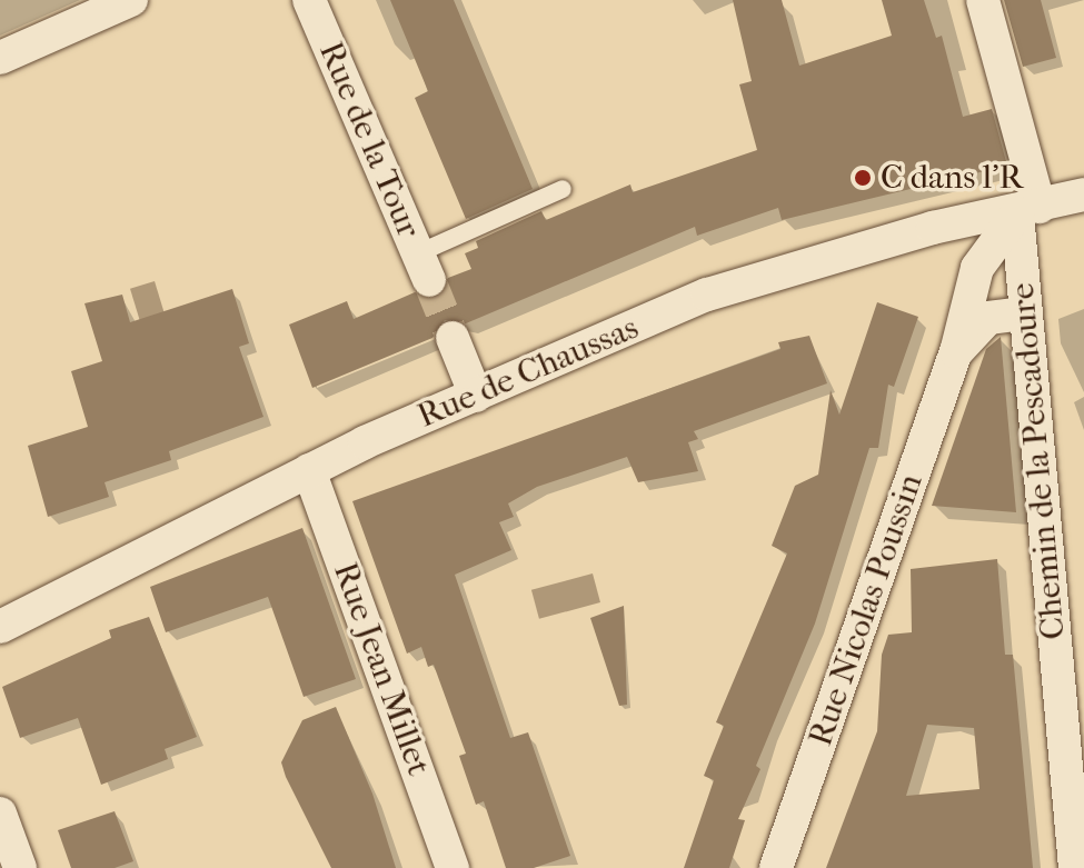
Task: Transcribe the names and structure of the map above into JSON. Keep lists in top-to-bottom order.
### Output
{
  "streets": {
    "street": [
      "Rue de la Tour",
      "Rue de Chaussas",
      "Chemin de la Pescadoure",
      "Rue Nicolas Poussin",
      "Rue Jean Millet"
    ]
  },
  "crossings": [
    ["Rue de Chaussas", "Chemin de la Pescadoure"],
    ["Rue de Chaussas", "Rue Nicolas Poussin"],
    ["Rue de Chaussas", "Rue Jean Millet"],
    ["Chemin de la Pescadoure", "Rue Nicolas Poussin"]
  ],
  "places": ["C dans l'R"]
}
